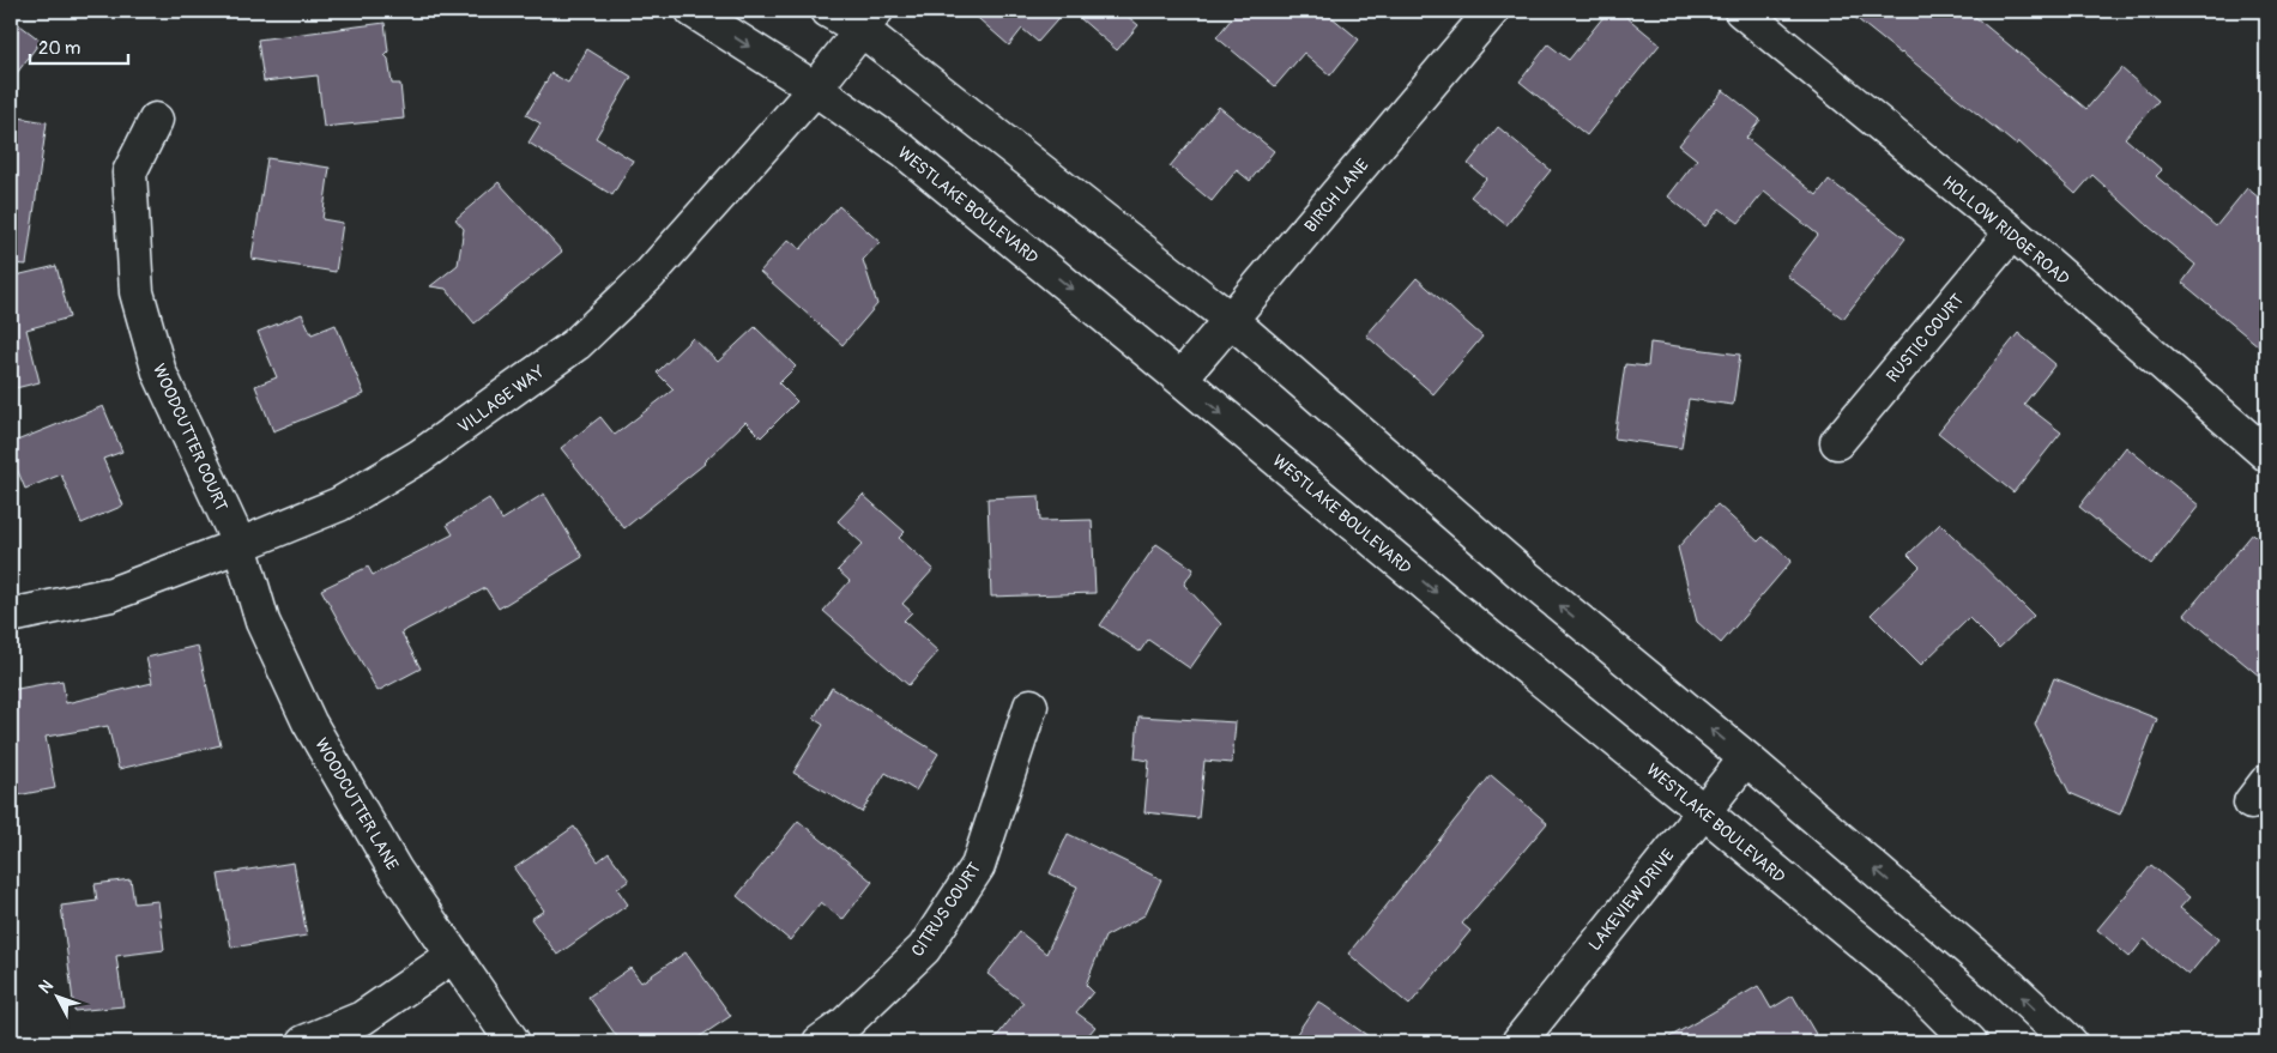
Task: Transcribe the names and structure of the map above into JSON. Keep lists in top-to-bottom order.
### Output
{
  "streets": {
    "street": [
      "BIRCH LANE",
      "WESTLAKE BOULEVARD",
      "HOLLOW RIDGE ROAD",
      "RUSTIC COURT",
      "VILLAGE WAY",
      "WOODCUTTER COURT",
      "WOODCUTTER LANE",
      "LAKEVIEW DRIVE",
      "CITRUS COURT"
    ]
  },
  "crossings": [
    ["BIRCH LANE", "WESTLAKE BOULEVARD"],
    ["WESTLAKE BOULEVARD", "VILLAGE WAY"],
    ["WESTLAKE BOULEVARD", "LAKEVIEW DRIVE"],
    ["HOLLOW RIDGE ROAD", "RUSTIC COURT"],
    ["VILLAGE WAY", "WOODCUTTER COURT"],
    ["VILLAGE WAY", "WOODCUTTER LANE"],
    ["WOODCUTTER COURT", "WOODCUTTER LANE"]
  ],
  "scale_bar": "20 m",
  "north": "top left"
}
